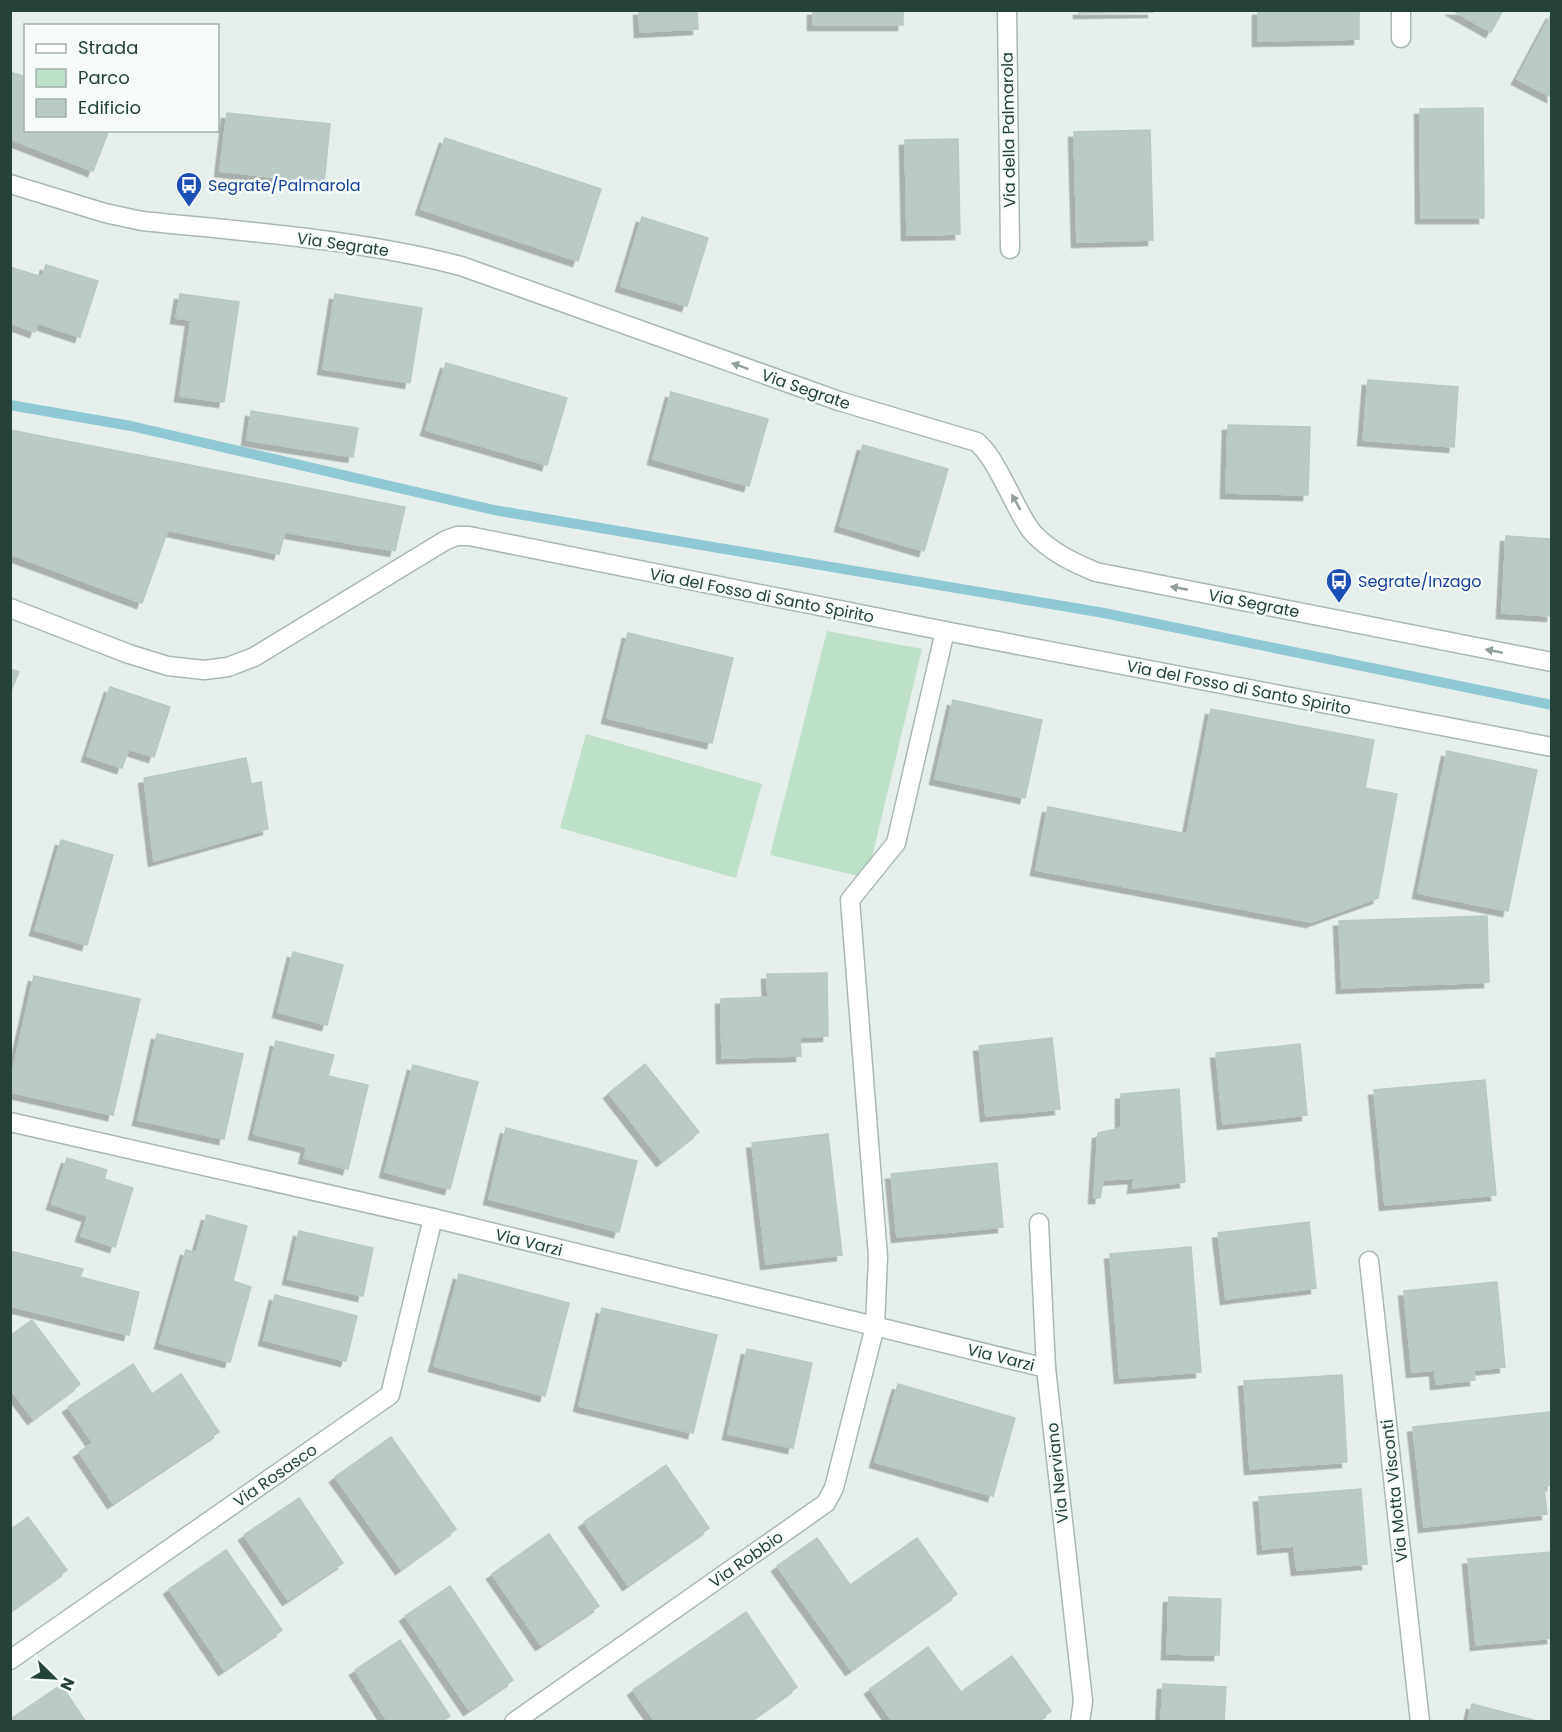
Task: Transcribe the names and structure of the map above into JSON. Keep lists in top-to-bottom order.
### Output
{
  "streets": {
    "street": [
      "Via della Palmarola",
      "Via Segrate",
      "Via del Fosso di Santo Spirito",
      "Via Varzi",
      "Via Nerviano",
      "Via Rosasco",
      "Via Motta Visconti",
      "Via Robbio"
    ]
  },
  "crossings": [
    ["Via del Fosso di Santo Spirito", "Via Robbio"],
    ["Via Varzi", "Via Nerviano"],
    ["Via Varzi", "Via Rosasco"],
    ["Via Varzi", "Via Robbio"]
  ],
  "one_way": ["Via Segrate"],
  "places": {
    "bus stop": ["Segrate/Palmarola", "Segrate/Inzago"]
  },
  "legend": ["Strada", "Parco", "Edificio"],
  "north": "bottom right"
}
